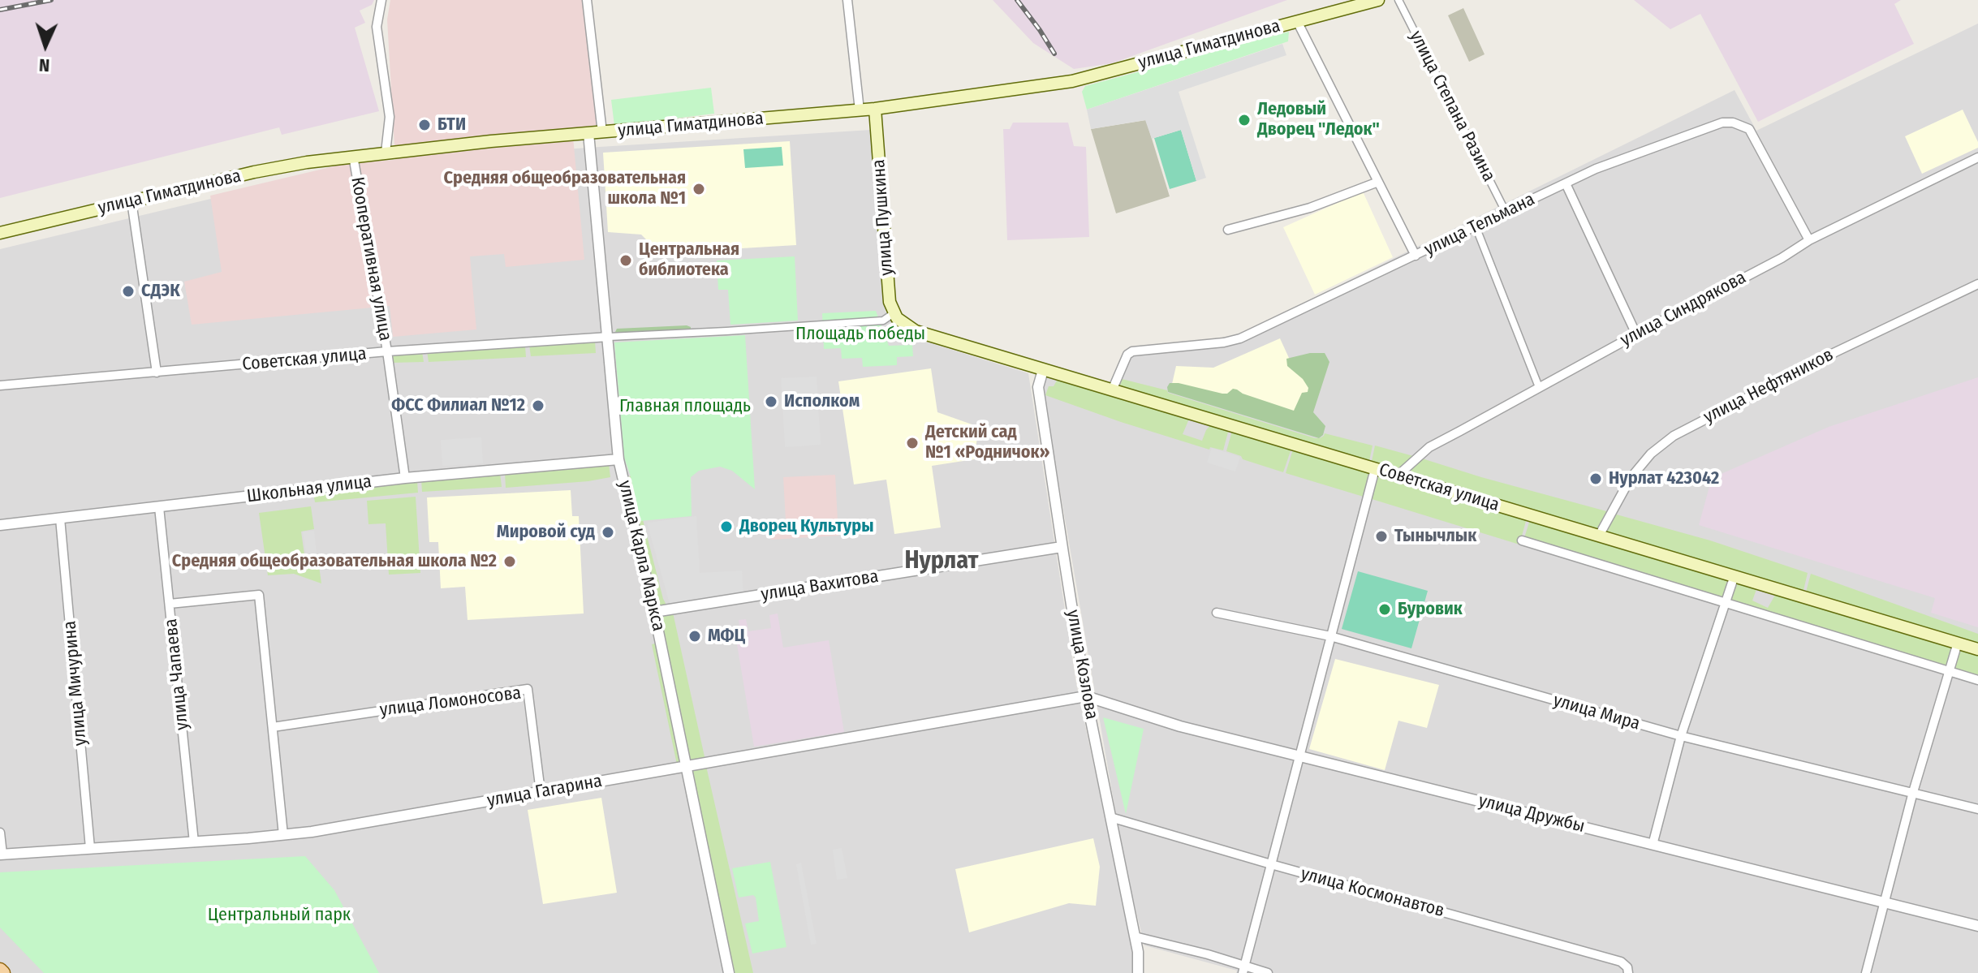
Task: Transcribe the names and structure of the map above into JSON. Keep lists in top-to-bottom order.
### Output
{
  "streets": {
    "main road": ["улица Гиматдинова", "улица Пушкина", "Советская улица"],
    "street": [
      "улица Степана Разина",
      "улица Тельмана",
      "Кооперативная улица",
      "улица Синдрякова",
      "улица Нефтяников",
      "Школьная улица",
      "улица Карла Маркса",
      "улица Вахитова",
      "улица Козлова",
      "улица Чапаева",
      "улица Мичурина",
      "улица Ломоносова",
      "улица Мира",
      "улица Гагарина",
      "улица Дружбы",
      "улица Космонавтов"
    ]
  },
  "crossings": [
    ["улица Гиматдинова", "улица Пушкина"],
    ["улица Гиматдинова", "Кооперативная улица"],
    ["улица Гиматдинова", "улица Карла Маркса"],
    ["улица Степана Разина", "улица Тельмана"],
    ["улица Пушкина", "Советская улица"],
    ["улица Тельмана", "улица Синдрякова"],
    ["улица Тельмана", "Советская улица"],
    ["Кооперативная улица", "Советская улица"],
    ["Кооперативная улица", "Школьная улица"],
    ["улица Синдрякова", "Советская улица"],
    ["Советская улица", "улица Нефтяников"],
    ["Советская улица", "улица Карла Маркса"],
    ["Советская улица", "улица Козлова"],
    ["Школьная улица", "улица Карла Маркса"],
    ["Школьная улица", "улица Чапаева"],
    ["Школьная улица", "улица Мичурина"],
    ["улица Карла Маркса", "улица Вахитова"],
    ["улица Карла Маркса", "улица Гагарина"],
    ["улица Вахитова", "улица Козлова"],
    ["улица Козлова", "улица Гагарина"],
    ["улица Козлова", "улица Дружбы"],
    ["улица Козлова", "улица Космонавтов"],
    ["улица Чапаева", "улица Гагарина"],
    ["улица Мичурина", "улица Гагарина"],
    ["улица Ломоносова", "улица Гагарина"],
    ["улица Гагарина", "улица Дружбы"]
  ],
  "districts": ["Нурлат"],
  "parks": ["Площадь победы", "Главная площадь", "Центральный парк"],
  "places": [
    "Ледовый Дворец \"Ледок\"",
    "БТИ",
    "Средняя общеобразовательная школа №1",
    "Центральная библиотека",
    "СДЭК",
    "Исполком",
    "ФСС Филиал №12",
    "Детский сад №1 «Родничок»",
    "Нурлат 423042",
    "Дворец Культуры",
    "Мировой суд",
    "Тынычлык",
    "Средняя общеобразовательная школа №2",
    "Буровик",
    "МФЦ"
  ],
  "north": "bottom"
}
